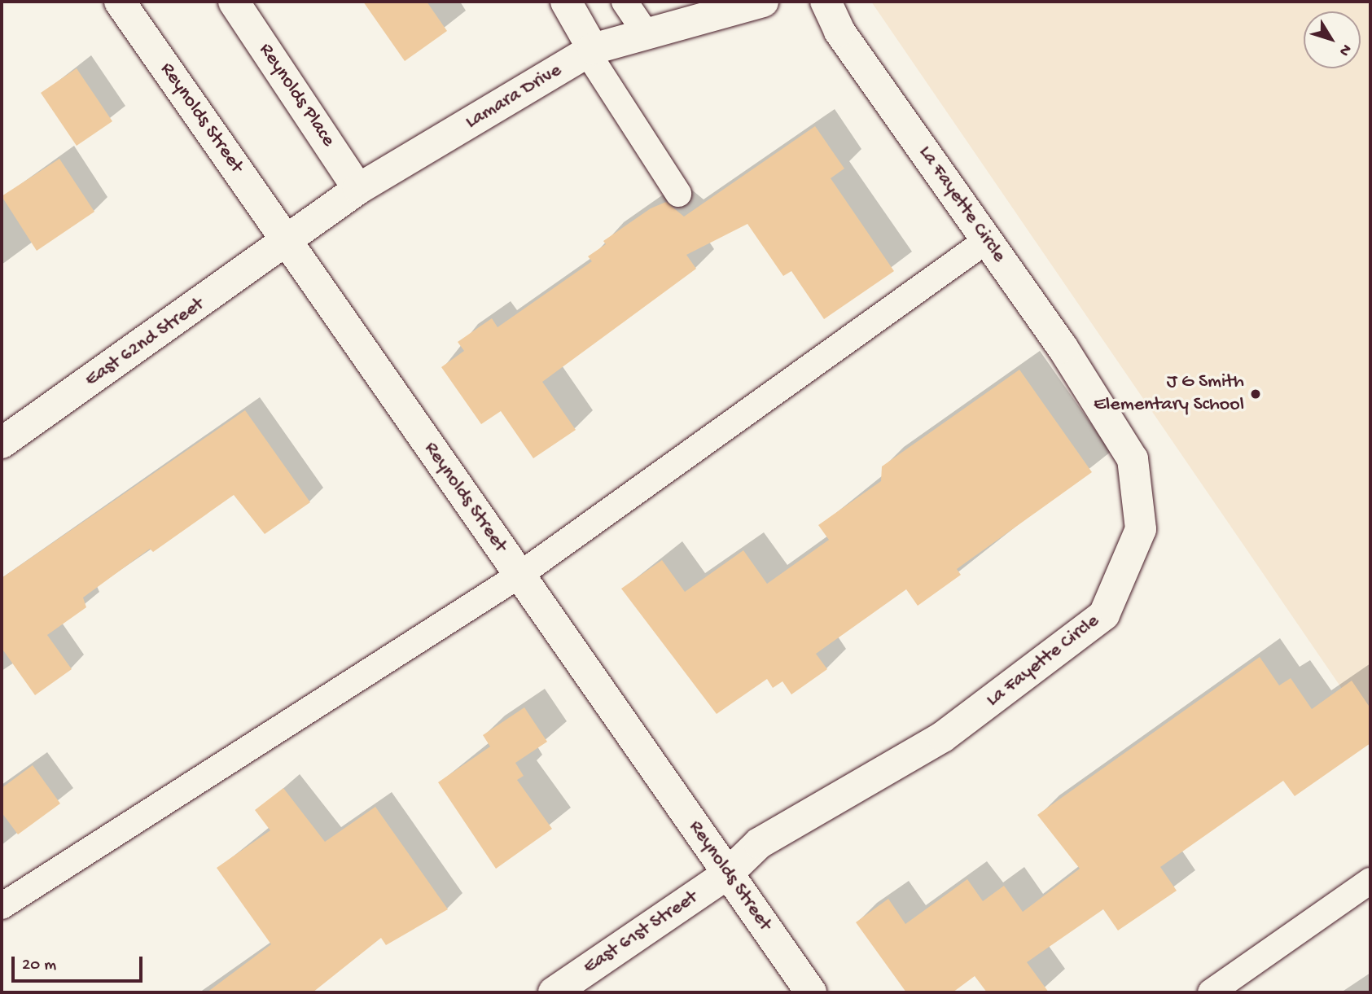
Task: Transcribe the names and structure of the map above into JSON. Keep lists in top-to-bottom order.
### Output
{
  "streets": {
    "street": [
      "Reynolds Place",
      "Lamara Drive",
      "Reynolds Street",
      "La Fayette Circle",
      "East 62nd Street",
      "East 61st Street"
    ]
  },
  "crossings": [
    ["Reynolds Place", "Lamara Drive"],
    ["Lamara Drive", "Reynolds Street"],
    ["Lamara Drive", "East 62nd Street"],
    ["Reynolds Street", "La Fayette Circle"],
    ["Reynolds Street", "East 62nd Street"],
    ["Reynolds Street", "East 61st Street"],
    ["La Fayette Circle", "East 61st Street"]
  ],
  "places": ["J G Smith Elementary School"],
  "scale_bar": "20 m",
  "north": "bottom right"
}
